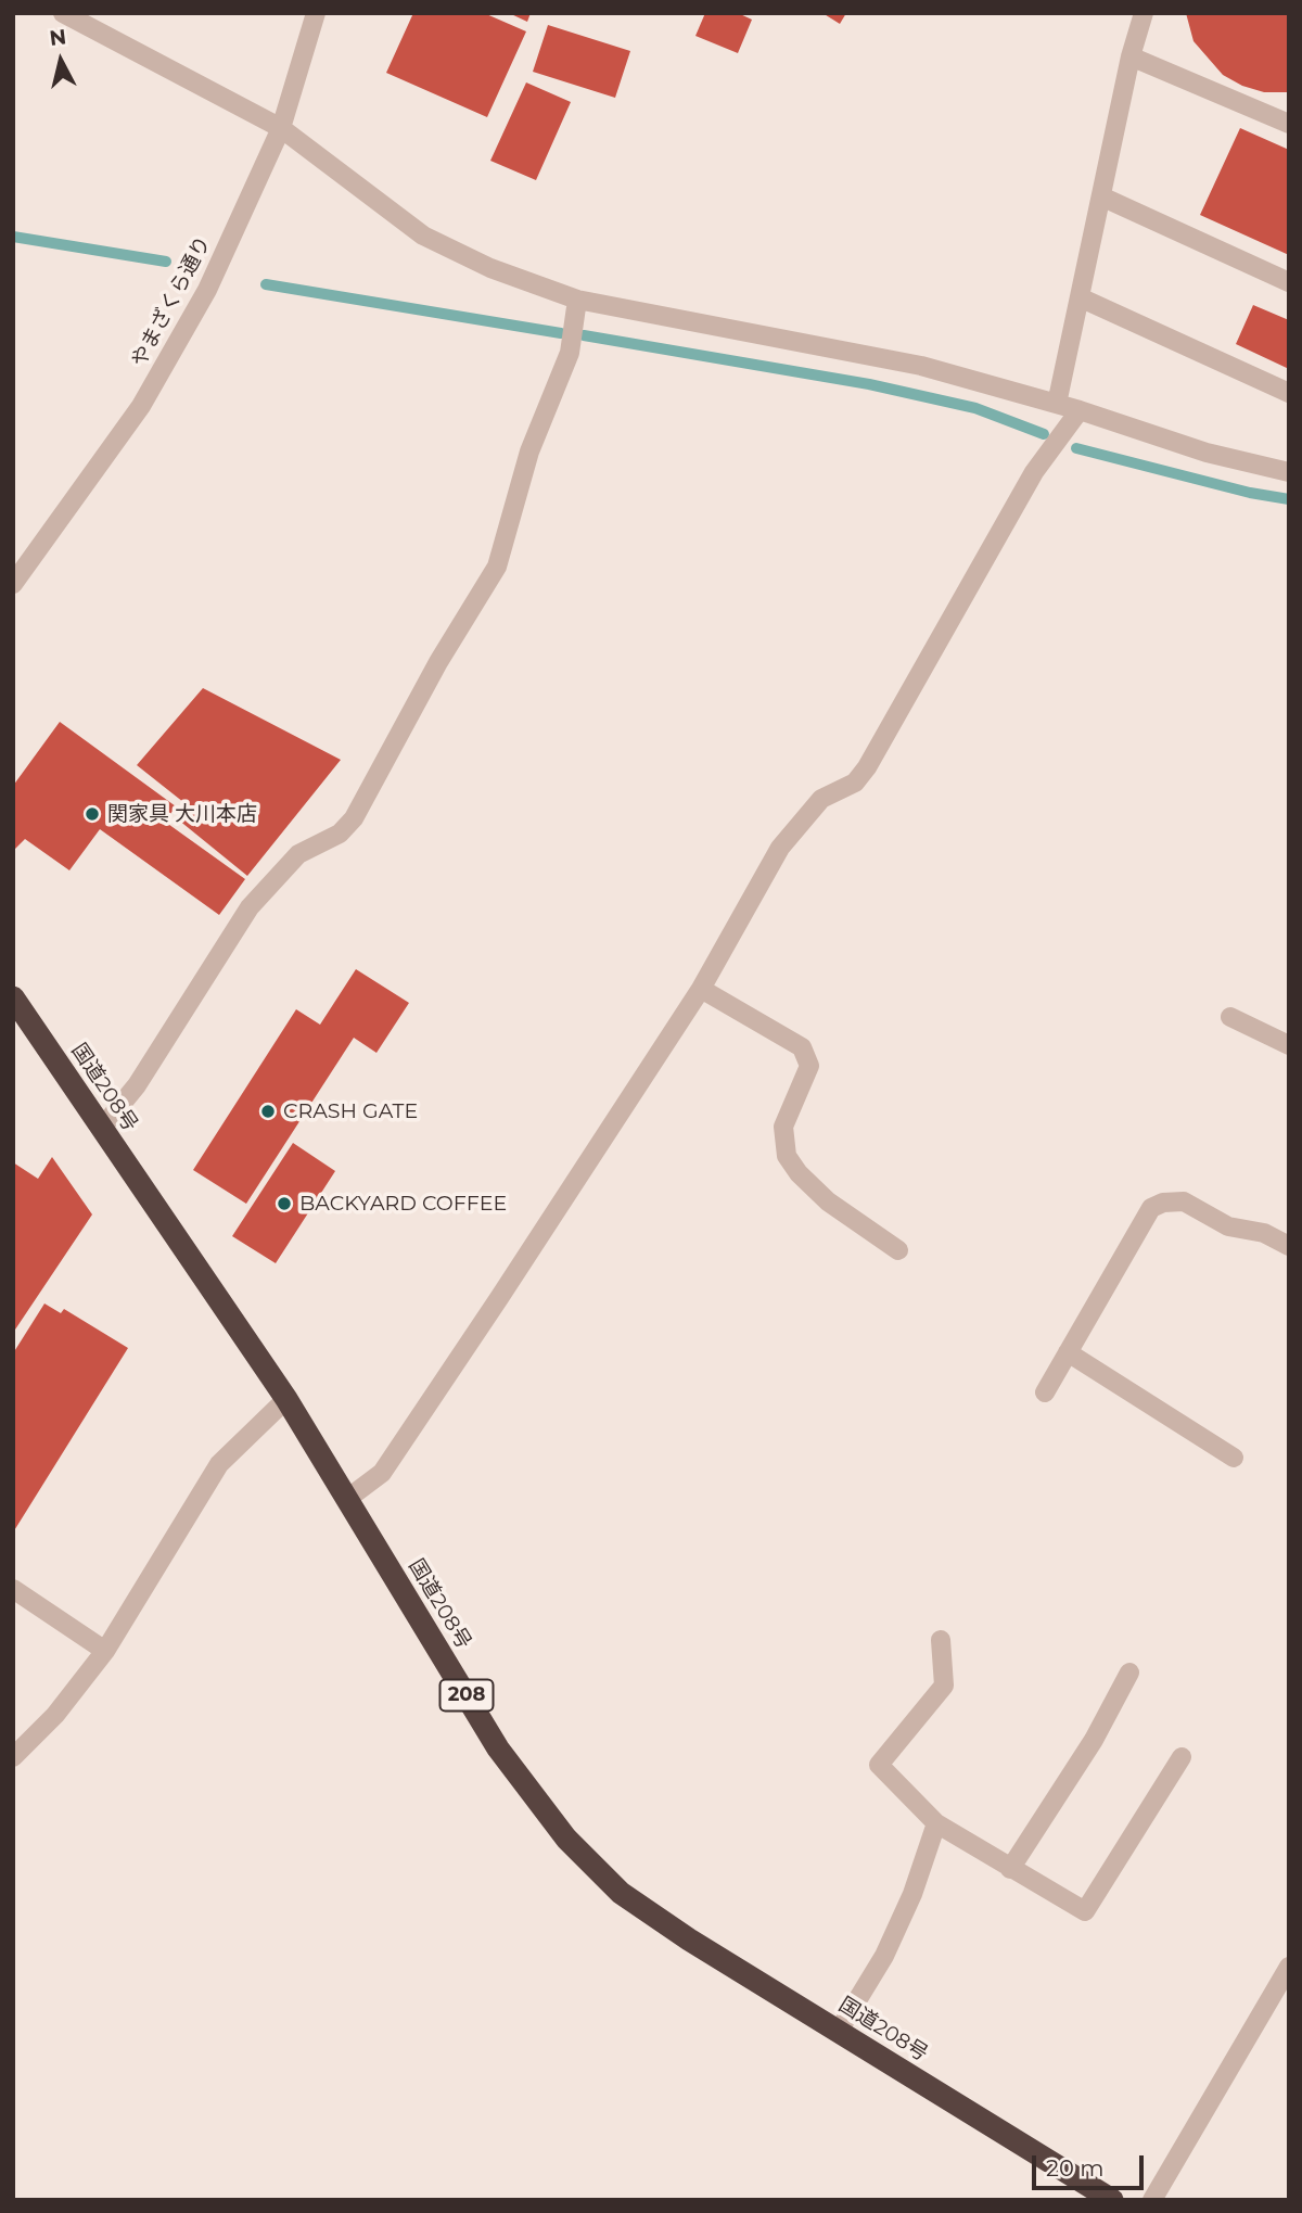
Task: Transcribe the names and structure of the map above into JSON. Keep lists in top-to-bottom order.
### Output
{
  "streets": {
    "highway": ["国道208号", "208"],
    "street": ["やまざくら通り"]
  },
  "places": ["関家具 大川本店", "CRASH GATE", "BACKYARD COFFEE"],
  "scale_bar": "20 m",
  "north": "top"
}
